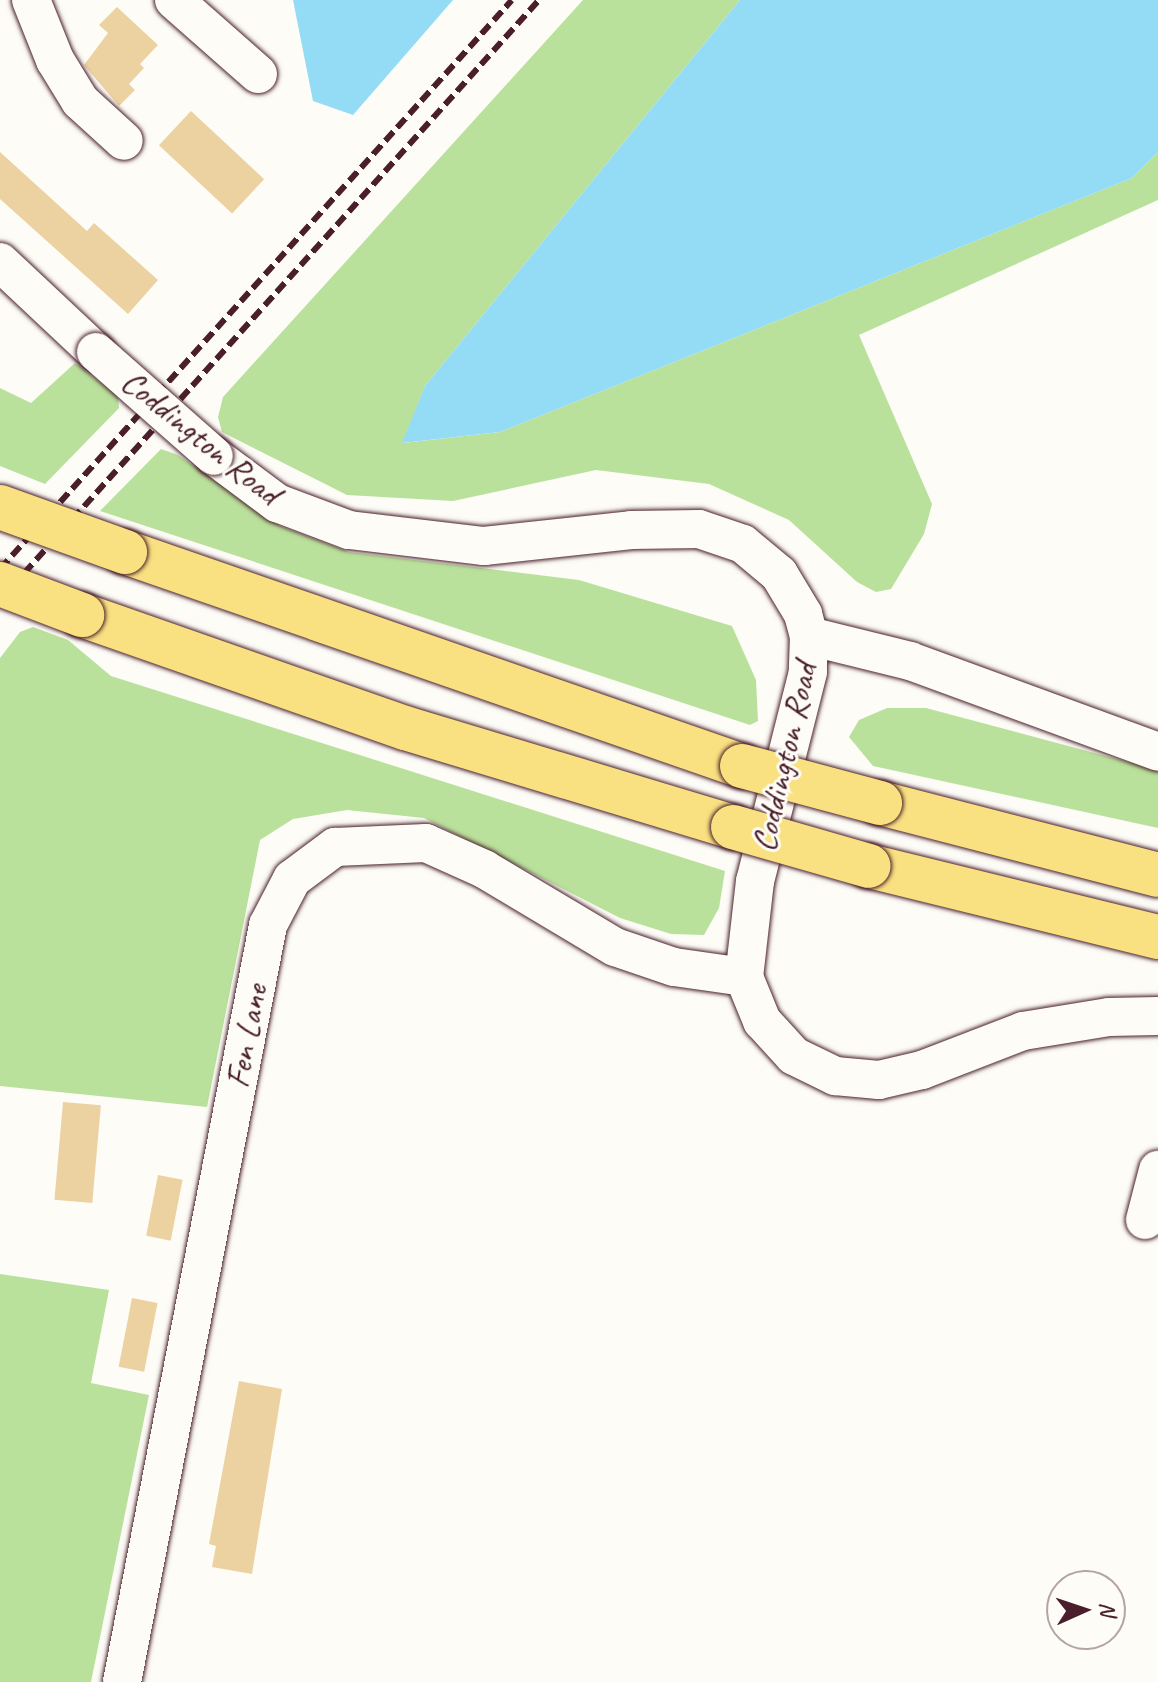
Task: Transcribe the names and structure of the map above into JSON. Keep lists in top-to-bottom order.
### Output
{
  "streets": {
    "street": ["Coddington Road", "Fen Lane"]
  },
  "crossings": [
    ["Coddington Road", "Fen Lane"]
  ],
  "north": "right"
}
